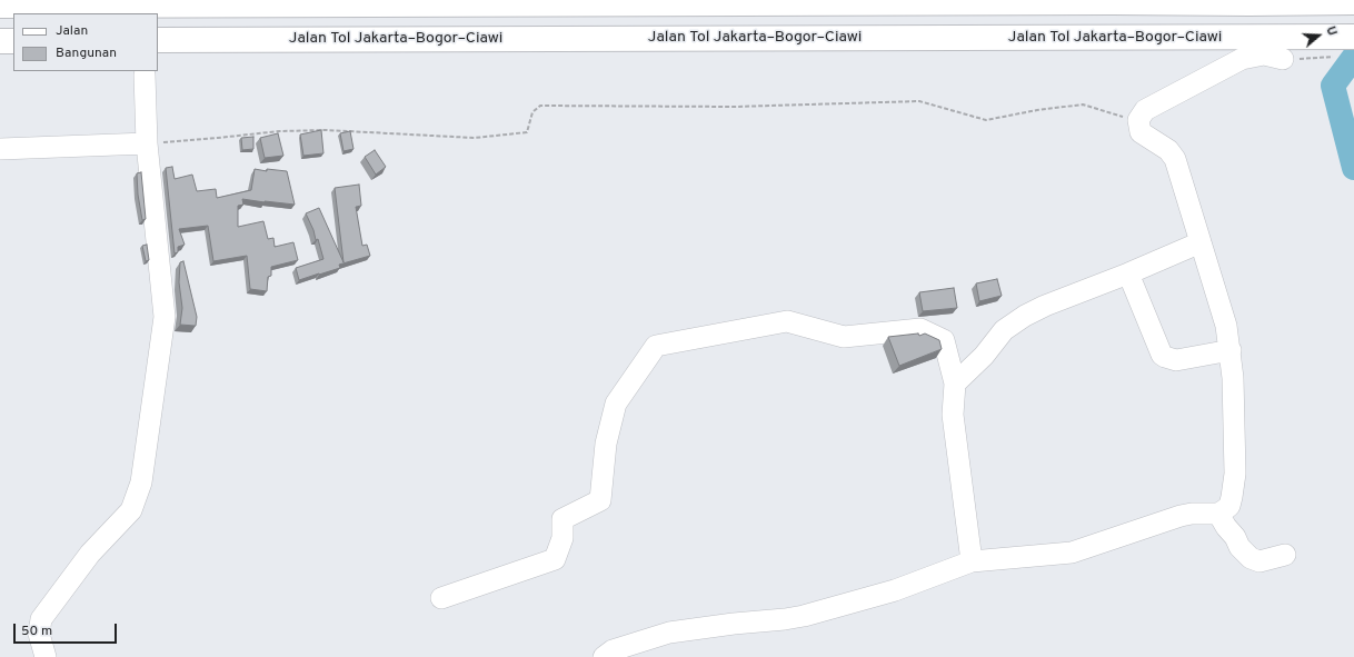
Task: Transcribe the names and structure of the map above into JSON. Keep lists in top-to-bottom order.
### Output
{
  "streets": {
    "highway": ["Jalan Tol Jakarta–Bogor–Ciawi"]
  },
  "legend": ["Jalan", "Bangunan"],
  "scale_bar": "50 m",
  "north": "right"
}
